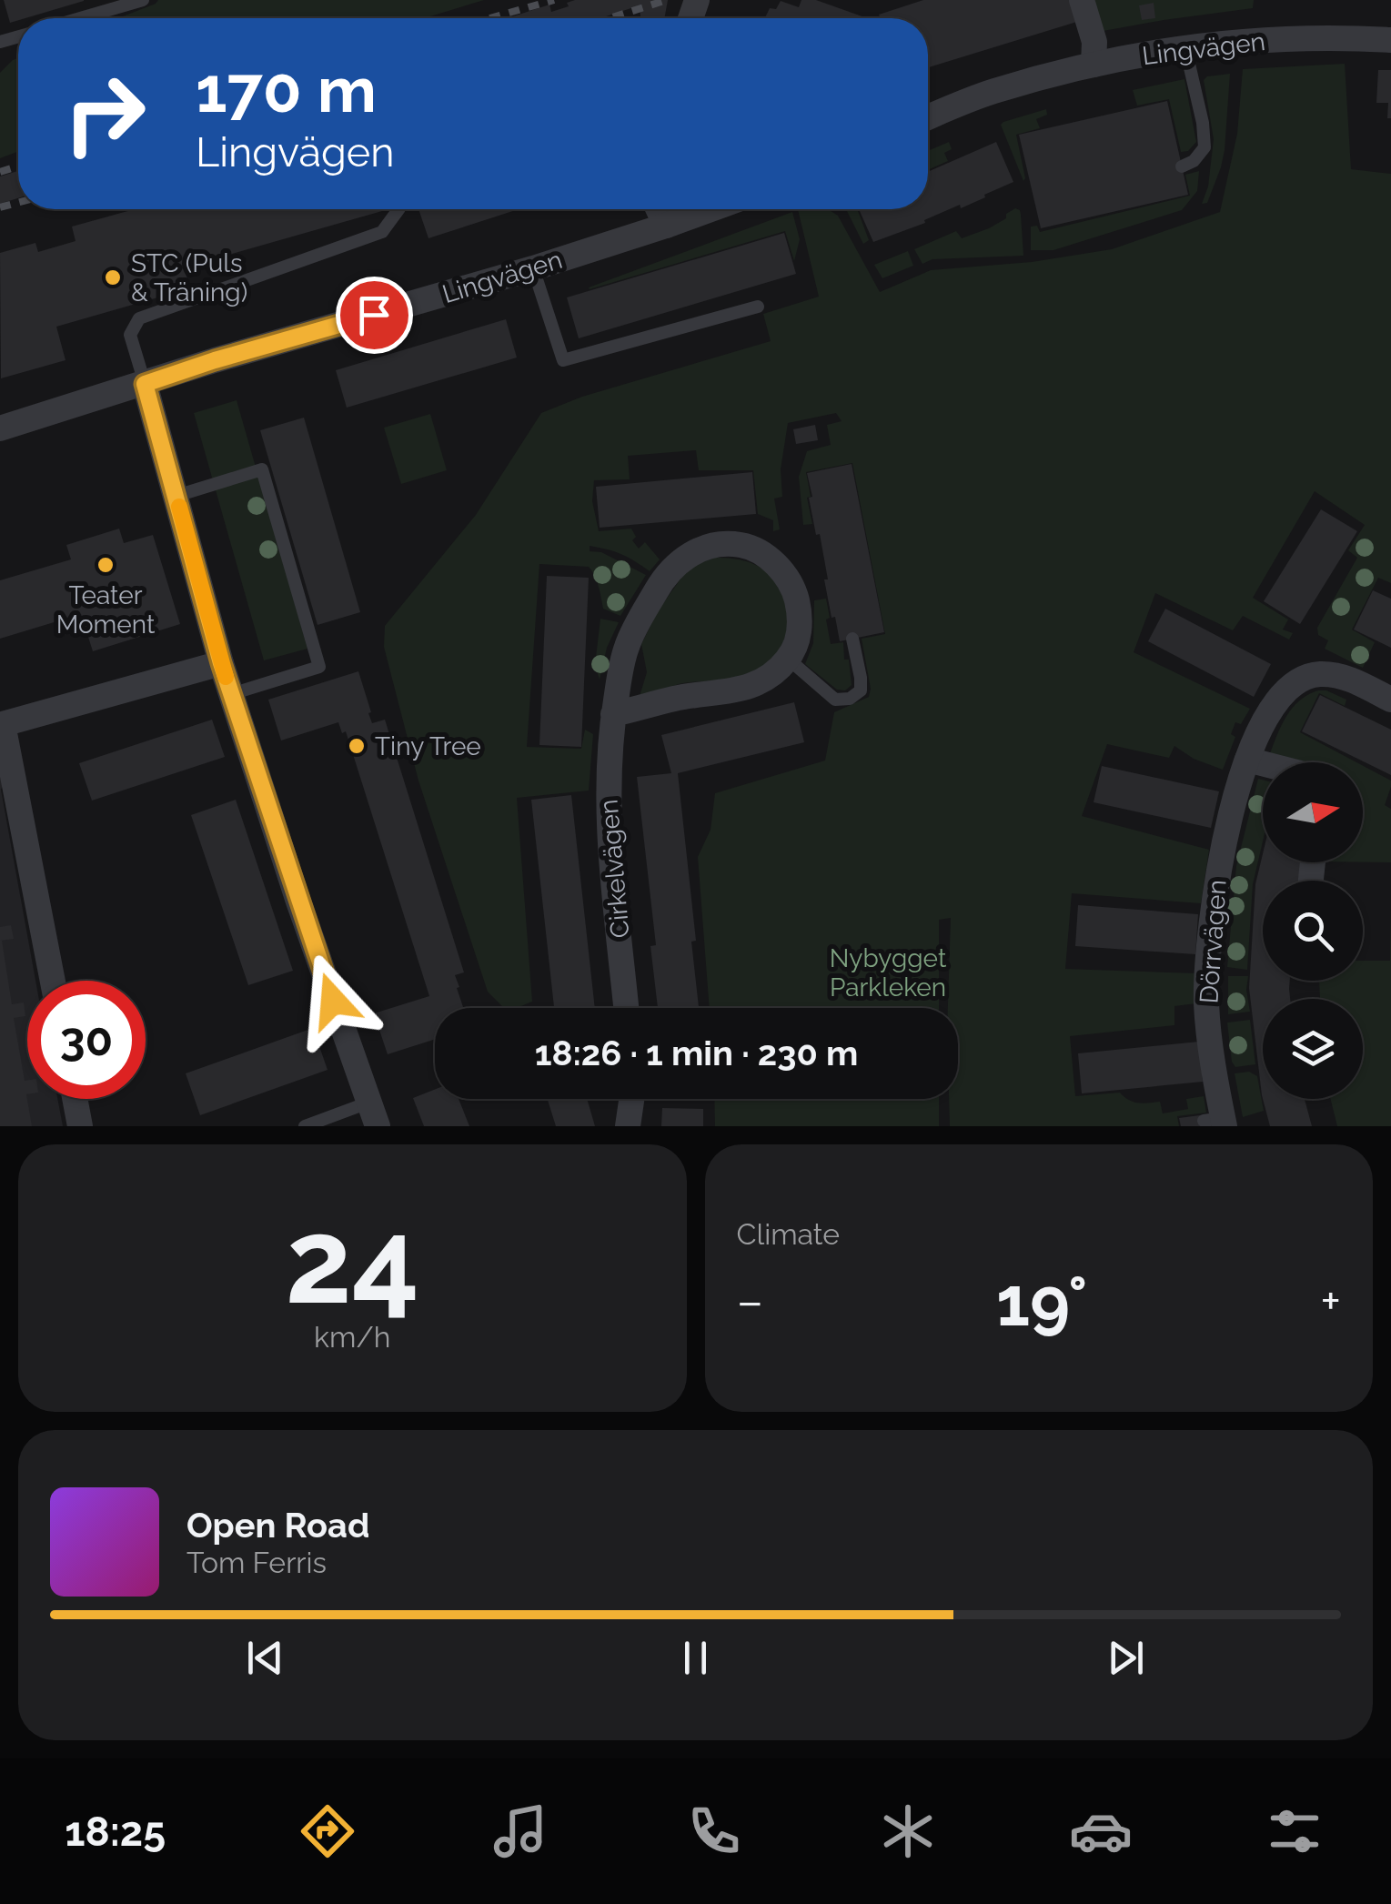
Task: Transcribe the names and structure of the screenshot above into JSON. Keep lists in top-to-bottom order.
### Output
{
  "streets": {
    "street": ["Lingvägen", "Cirkelvägen", "Dörrvägen"]
  },
  "parks": ["Nybygget Parkleken"],
  "places": ["STC (Puls & Träning)", "Teater Moment", "Tiny Tree"],
  "north": "right",
  "page": {
    "turn": ["170 m", "Lingvägen"],
    "limit": "30",
    "trip": "18:26 · 1 min · 230 m",
    "tile": [
      ["24", "km/h"],
      "Climate"
    ],
    "heat": ["−", "19°", "+"],
    "song": ["Open Road", "Tom Ferris"],
    "tabs": "18:25"
  }
}
